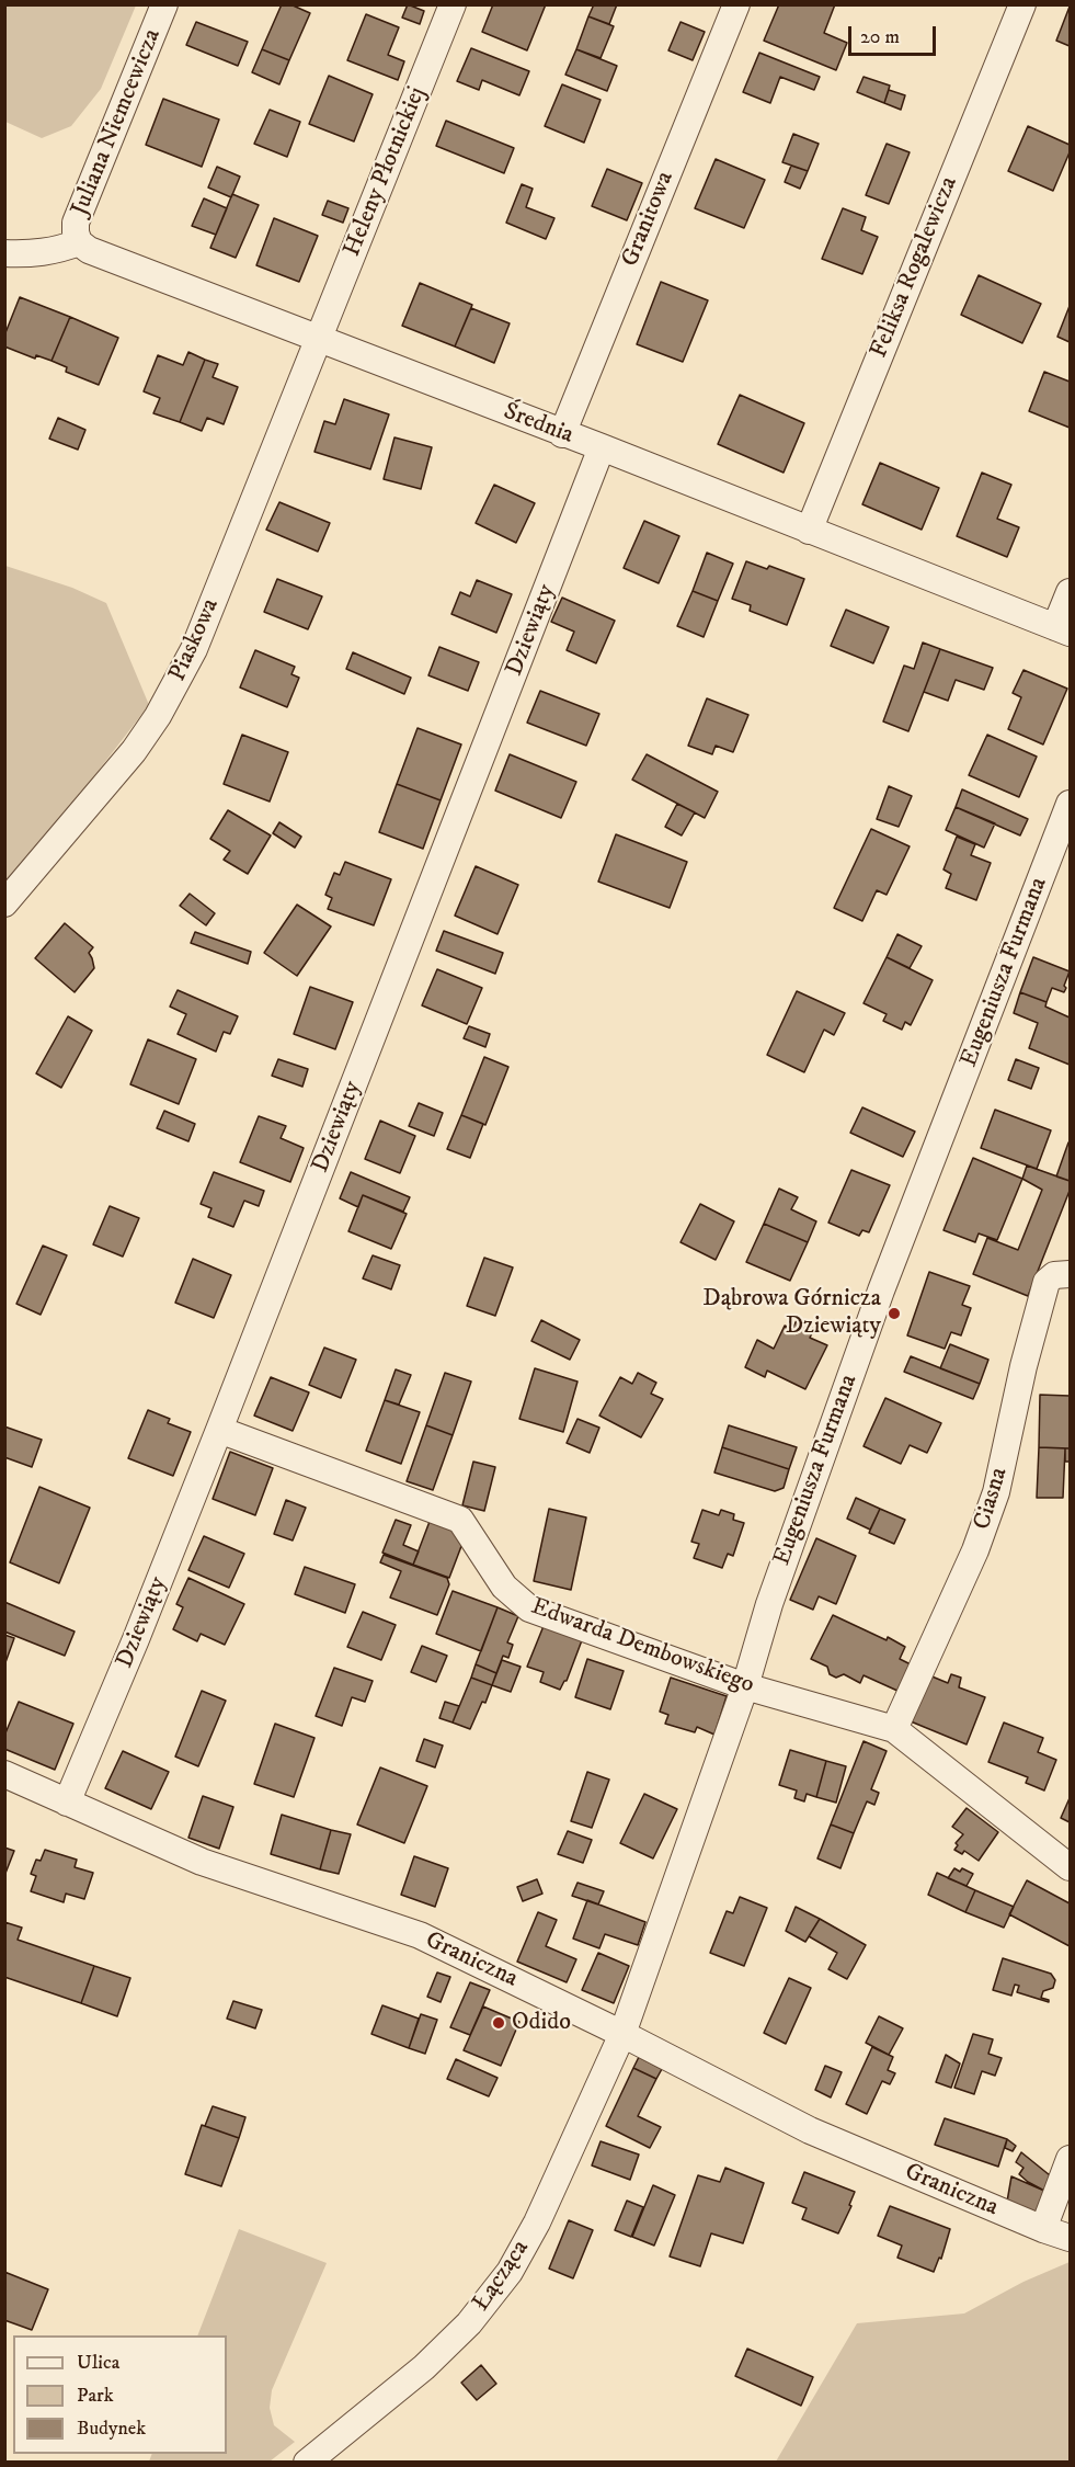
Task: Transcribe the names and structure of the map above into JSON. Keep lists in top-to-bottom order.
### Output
{
  "streets": {
    "street": [
      "Juliana Niemcewicza",
      "Heleny Płotnickiej",
      "Granitowa",
      "Feliksa Rogalewicza",
      "Średnia",
      "Dziewiąty",
      "Piaskowa",
      "Eugeniusza Furmana",
      "Ciasna",
      "Edwarda Dembowskiego",
      "Graniczna",
      "Łącząca"
    ]
  },
  "crossings": [
    ["Juliana Niemcewicza", "Średnia"],
    ["Heleny Płotnickiej", "Średnia"],
    ["Heleny Płotnickiej", "Piaskowa"],
    ["Granitowa", "Średnia"],
    ["Feliksa Rogalewicza", "Średnia"],
    ["Średnia", "Dziewiąty"],
    ["Średnia", "Piaskowa"],
    ["Dziewiąty", "Edwarda Dembowskiego"],
    ["Dziewiąty", "Graniczna"],
    ["Eugeniusza Furmana", "Edwarda Dembowskiego"],
    ["Eugeniusza Furmana", "Graniczna"],
    ["Eugeniusza Furmana", "Łącząca"],
    ["Ciasna", "Edwarda Dembowskiego"],
    ["Graniczna", "Łącząca"]
  ],
  "places": ["Dąbrowa Górnicza Dziewiąty", "Odido"],
  "legend": ["Ulica", "Park", "Budynek"],
  "scale_bar": "20 m"
}
